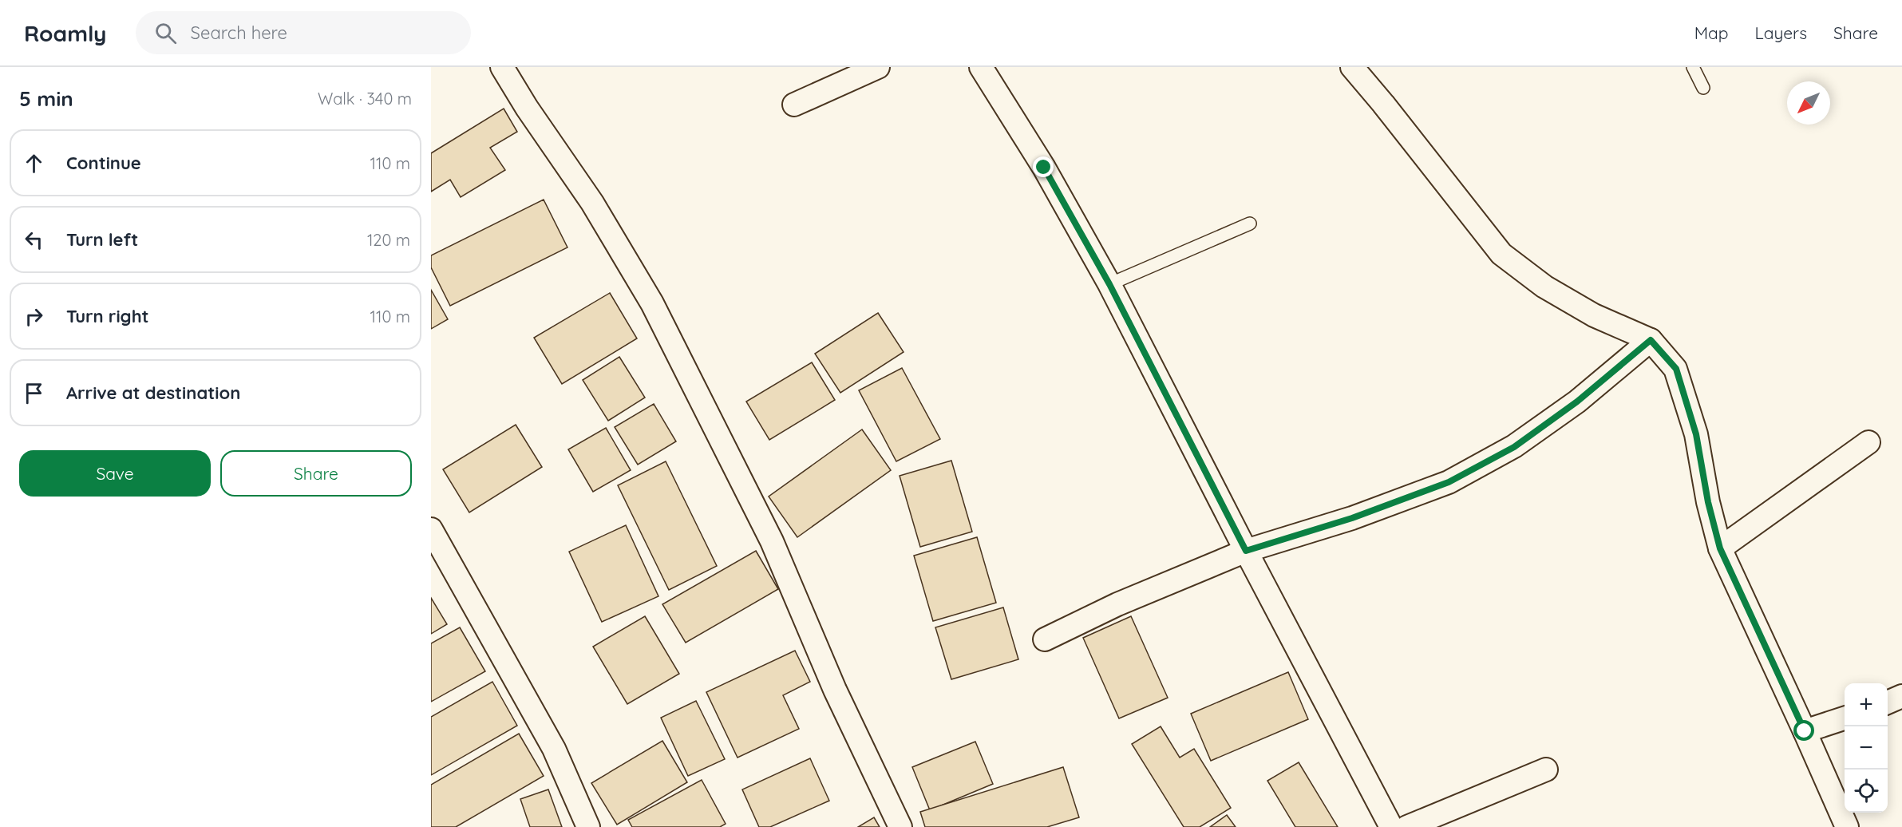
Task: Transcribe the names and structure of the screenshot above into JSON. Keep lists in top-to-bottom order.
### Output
{
  "north": "bottom left",
  "page": {
    "header": "Roamly",
    "search": "Search here",
    "nav": ["Map", "Layers", "Share"],
    "heading": ["5 min", "Walk · 340 m"],
    "list": [
      ["Continue", "110 m"],
      ["Turn left", "120 m"],
      ["Turn right", "110 m"],
      "Arrive at destination"
    ],
    "buttons": ["Save", "Share"],
    "map_buttons": ["+", "−"]
  }
}
